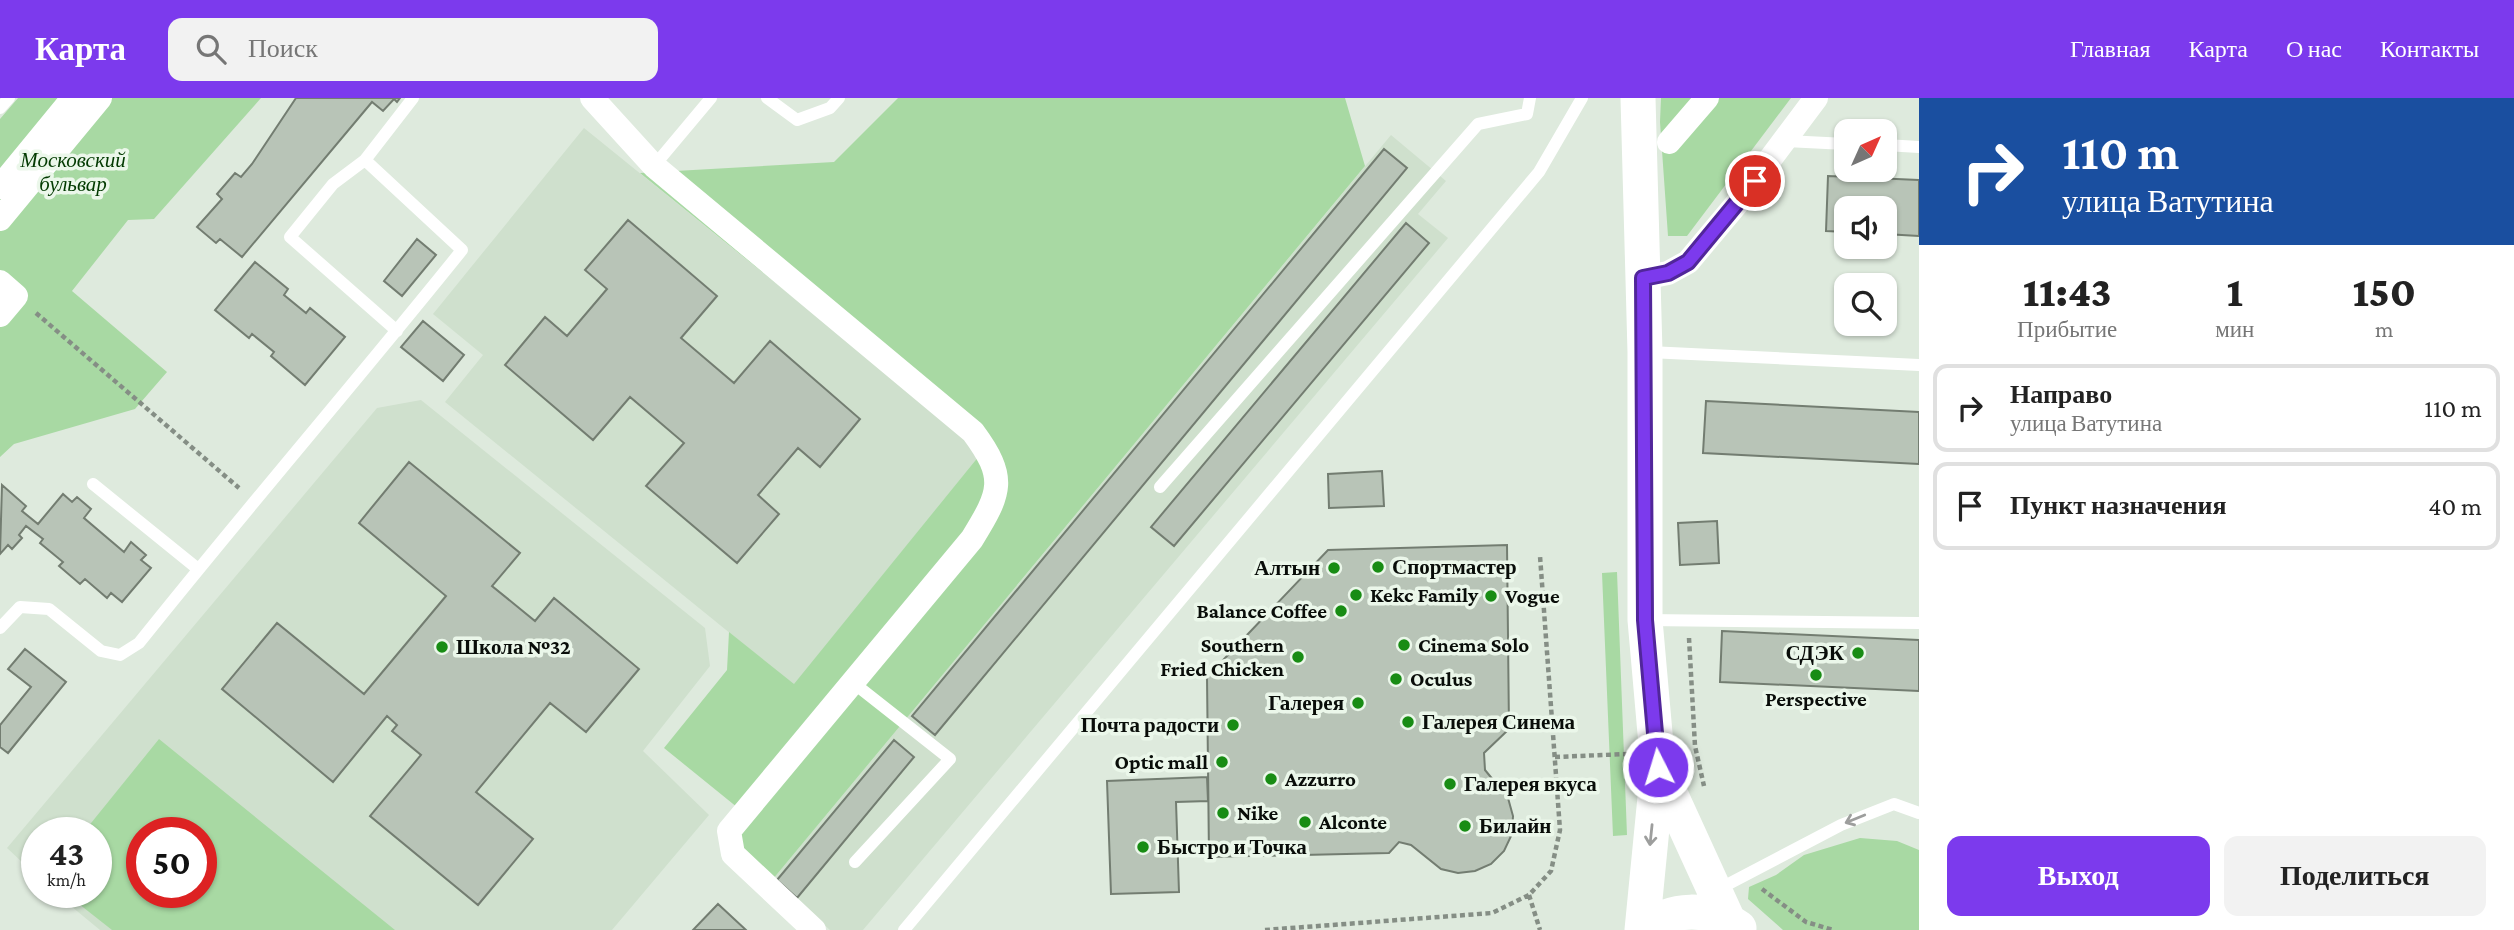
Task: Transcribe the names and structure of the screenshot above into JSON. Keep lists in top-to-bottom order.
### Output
{
  "parks": ["Московский бульвар"],
  "places": [
    "Спортмастер",
    "Алтын",
    "Kekc Family",
    "Vogue",
    "Balance Coffee",
    "Cinema Solo",
    "Школа №32",
    "СДЭК",
    "Southern Fried Chicken",
    "Perspective",
    "Oculus",
    "Галерея",
    "Галерея Синема",
    "Почта радости",
    "Optic mall",
    "Azzurro",
    "Галерея вкуса",
    "Nike",
    "Alconte",
    "Билайн",
    "Быстро и Точка"
  ],
  "north": "top right",
  "page": {
    "header": "Карта",
    "search": "Поиск",
    "nav": [
      "Главная",
      "Карта",
      "О нас",
      "Контакты"
    ],
    "turn": ["110 m", "улица Ватутина"],
    "eta": [
      "11:43",
      "Прибытие",
      "1",
      "мин",
      "150",
      "m"
    ],
    "list": [
      {
        "name": "Направо",
        "note": "улица Ватутина",
        "value": "110 m"
      },
      {
        "name": "Пункт назначения",
        "value": "40 m"
      }
    ],
    "speed": "43 km/h",
    "limit": "50",
    "buttons": ["Выход", "Поделиться"]
  }
}
